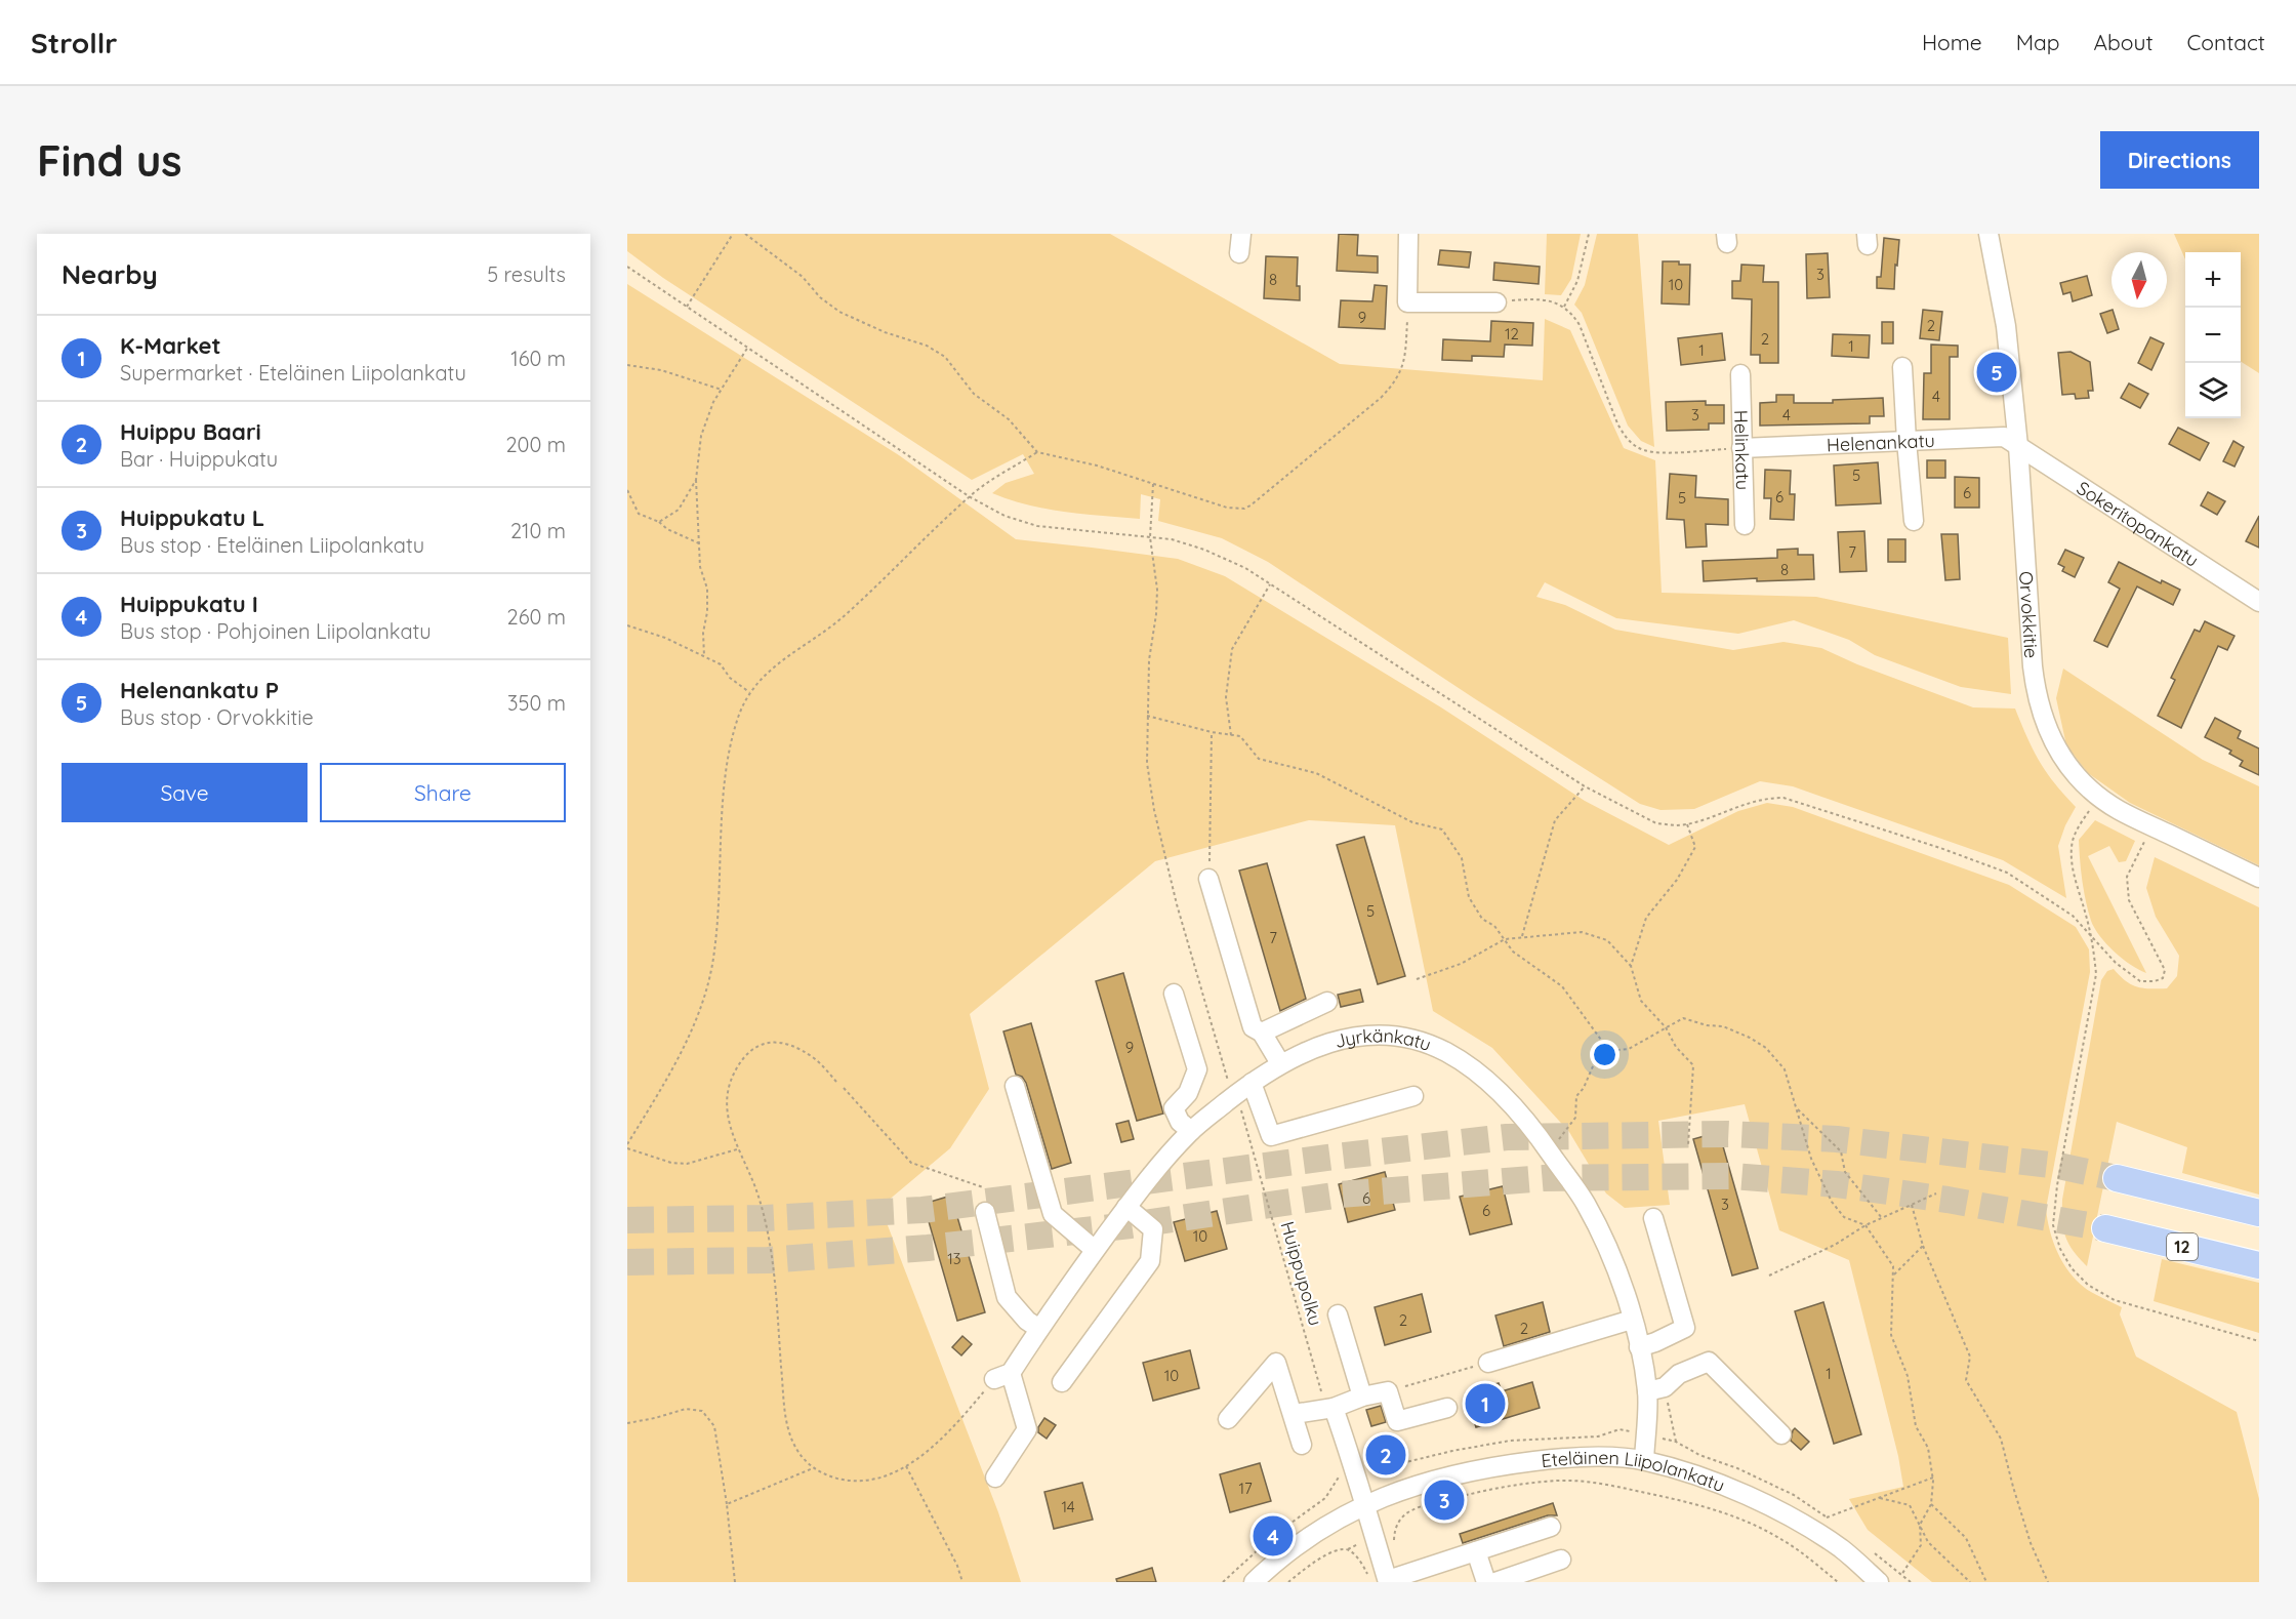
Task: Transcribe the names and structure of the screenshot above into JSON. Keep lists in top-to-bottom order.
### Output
{
  "streets": {
    "highway": ["12"],
    "street": [
      "Helenankatu",
      "Helinkatu",
      "Sokeritopankatu",
      "Orvokkitie",
      "Jyrkänkatu",
      "Eteläinen Liipolankatu"
    ],
    "path": ["Huippupolku"]
  },
  "crossings": [
    ["Helenankatu", "Helinkatu"],
    ["Helenankatu", "Sokeritopankatu"],
    ["Helenankatu", "Orvokkitie"],
    ["Sokeritopankatu", "Orvokkitie"],
    ["Jyrkänkatu", "Huippupolku"],
    ["Jyrkänkatu", "Eteläinen Liipolankatu"]
  ],
  "house_numbers": [
    "3",
    "8",
    "10",
    "9",
    "2",
    "12",
    "2",
    "1",
    "1",
    "4",
    "3",
    "4",
    "5",
    "6",
    "6",
    "5",
    "7",
    "8",
    "5",
    "7",
    "9",
    "6",
    "3",
    "6",
    "10",
    "13",
    "2",
    "2",
    "1",
    "10",
    "17",
    "14"
  ],
  "north": "bottom",
  "page": {
    "header": "Strollr",
    "nav": [
      "Home",
      "Map",
      "About",
      "Contact"
    ],
    "buttons": [
      "Directions",
      ["Save", "Share"]
    ],
    "title": "Find us",
    "heading": ["Nearby", "5 results"],
    "map_buttons": ["+", "−"],
    "list": [
      {
        "mark": "1",
        "name": "K-Market",
        "note": "Supermarket · Eteläinen Liipolankatu",
        "value": "160 m"
      },
      {
        "mark": "2",
        "name": "Huippu Baari",
        "note": "Bar · Huippukatu",
        "value": "200 m"
      },
      {
        "mark": "3",
        "name": "Huippukatu L",
        "note": "Bus stop · Eteläinen Liipolankatu",
        "value": "210 m"
      },
      {
        "mark": "4",
        "name": "Huippukatu I",
        "note": "Bus stop · Pohjoinen Liipolankatu",
        "value": "260 m"
      },
      {
        "mark": "5",
        "name": "Helenankatu P",
        "note": "Bus stop · Orvokkitie",
        "value": "350 m"
      }
    ],
    "pins": [
      "5",
      "1",
      "2",
      "3",
      "4"
    ]
  }
}
